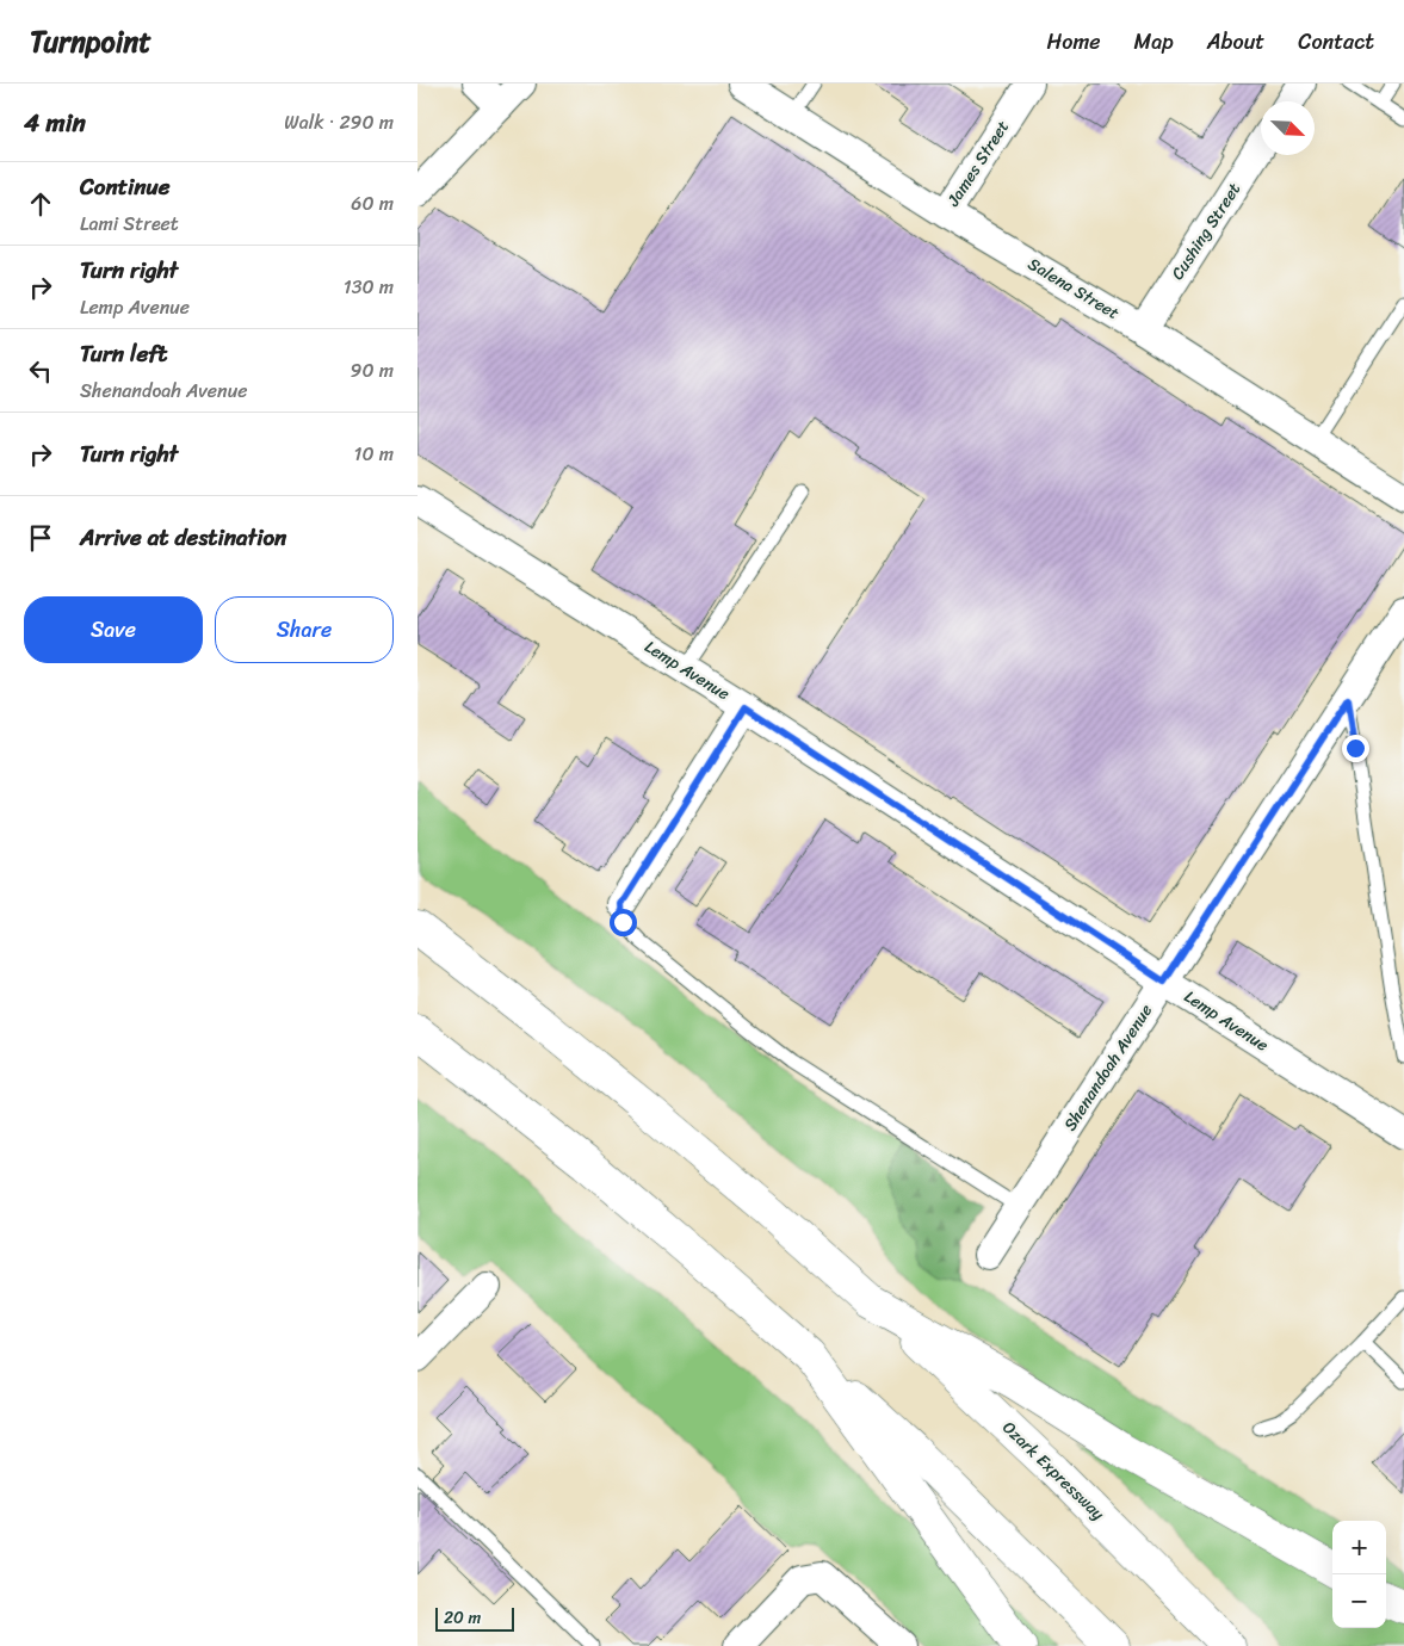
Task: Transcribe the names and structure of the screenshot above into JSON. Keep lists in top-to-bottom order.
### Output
{
  "streets": {
    "highway": ["Ozark Expressway"],
    "street": [
      "James Street",
      "Cushing Street",
      "Salena Street",
      "Lemp Avenue",
      "Shenandoah Avenue"
    ]
  },
  "crossings": [
    ["James Street", "Salena Street"],
    ["Cushing Street", "Salena Street"],
    ["Lemp Avenue", "Shenandoah Avenue"]
  ],
  "scale_bar": "20 m",
  "north": "bottom right",
  "page": {
    "header": "Turnpoint",
    "nav": [
      "Home",
      "Map",
      "About",
      "Contact"
    ],
    "heading": ["4 min", "Walk · 290 m"],
    "list": [
      ["Continue", "Lami Street", "60 m"],
      ["Turn right", "Lemp Avenue", "130 m"],
      ["Turn left", "Shenandoah Avenue", "90 m"],
      ["Turn right", "10 m"],
      "Arrive at destination"
    ],
    "buttons": ["Save", "Share"],
    "map_buttons": ["+", "−"],
    "scale": "20 m"
  }
}
